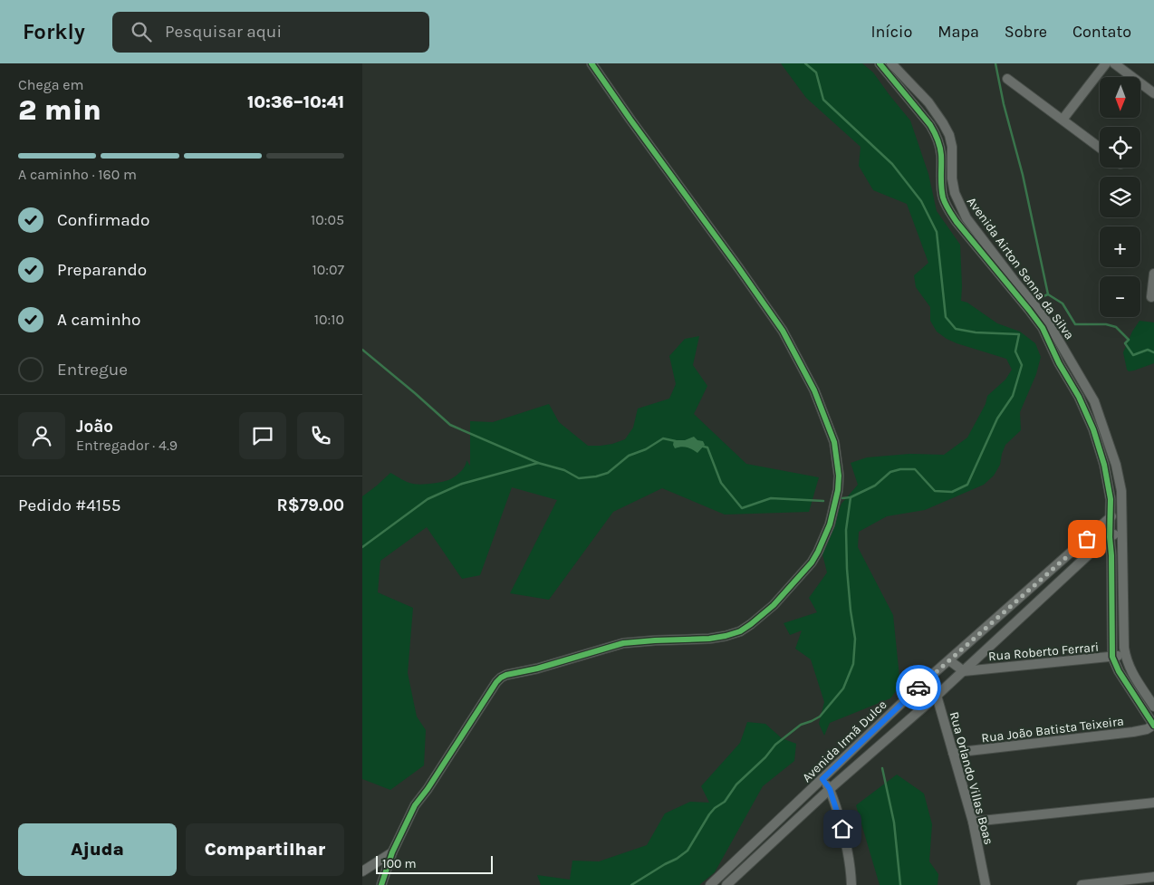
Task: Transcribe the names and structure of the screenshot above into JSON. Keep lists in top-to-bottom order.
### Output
{
  "streets": {
    "street": [
      "Avenida Airton Senna da Silva",
      "Rua Roberto Ferrari",
      "Rua João Batista Teixeira",
      "Avenida Irmã Dulce",
      "Rua Orlando Villas Boas"
    ]
  },
  "crossings": [
    ["Avenida Airton Senna da Silva", "Rua Roberto Ferrari"],
    ["Avenida Airton Senna da Silva", "Rua João Batista Teixeira"],
    ["Avenida Airton Senna da Silva", "Avenida Irmã Dulce"],
    ["Rua Roberto Ferrari", "Avenida Irmã Dulce"],
    ["Rua João Batista Teixeira", "Rua Orlando Villas Boas"],
    ["Avenida Irmã Dulce", "Rua Orlando Villas Boas"]
  ],
  "scale_bar": "100 m",
  "north": "bottom",
  "page": {
    "header": "Forkly",
    "search": "Pesquisar aqui",
    "nav": [
      "Início",
      "Mapa",
      "Sobre",
      "Contato"
    ],
    "heading": ["2 min", "Chega em", "10:36–10:41"],
    "panel": [
      "João",
      "Entregador · 4.9",
      "Pedido #4155",
      "R$79.00"
    ],
    "map_buttons": ["+", "−"],
    "bar": "A caminho · 160 m",
    "list": [
      ["Confirmado", "10:05"],
      ["Preparando", "10:07"],
      ["A caminho", "10:10"],
      "Entregue"
    ],
    "buttons": ["Ajuda", "Compartilhar"],
    "scale": "100 m"
  }
}
